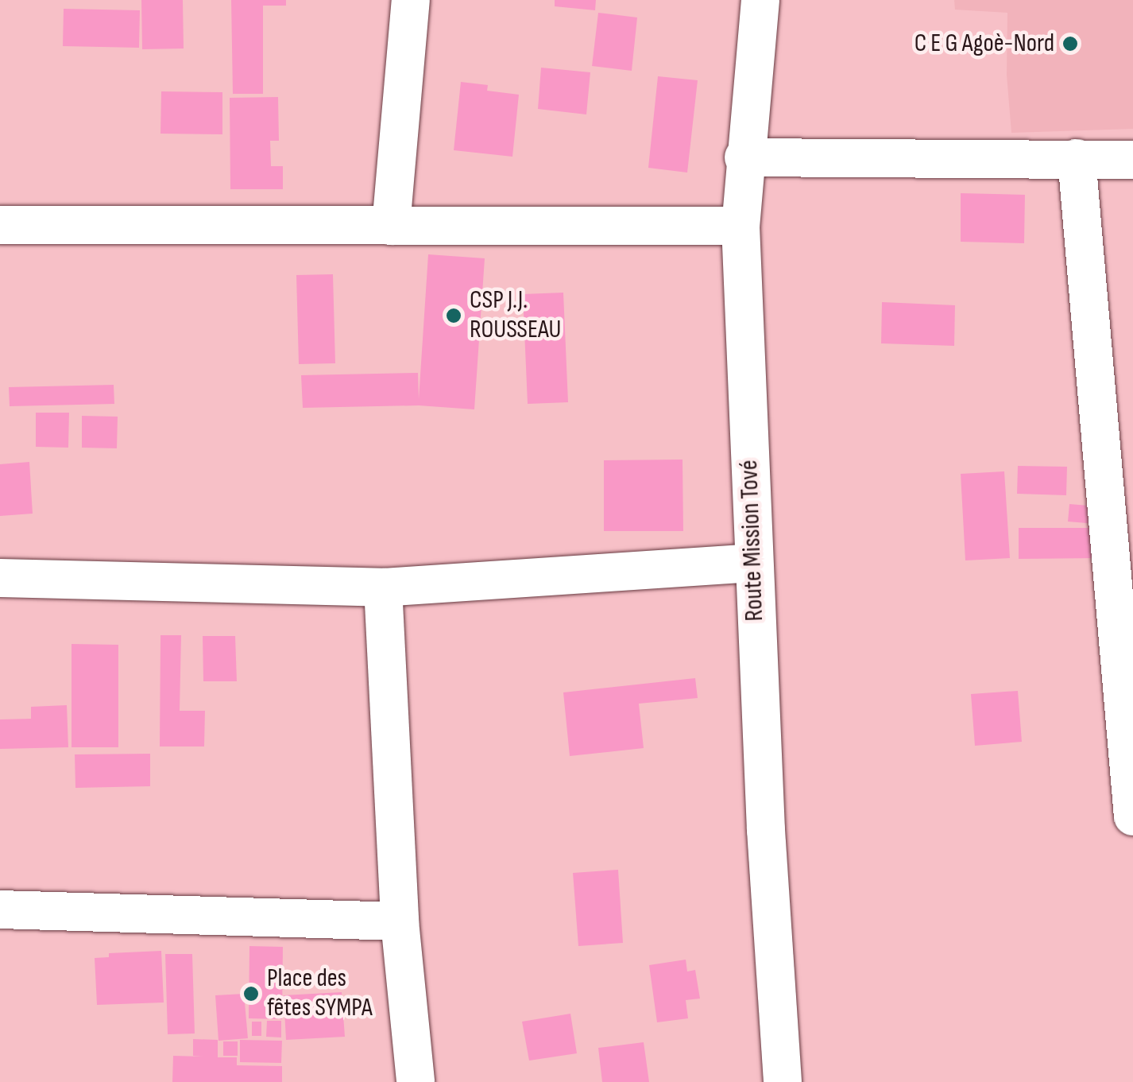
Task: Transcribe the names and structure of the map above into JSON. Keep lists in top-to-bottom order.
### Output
{
  "streets": {
    "street": ["Route Mission Tové"]
  },
  "places": ["C E G Agoè-Nord", "CSP J.J. ROUSSEAU", "Place des fêtes SYMPA"]
}
